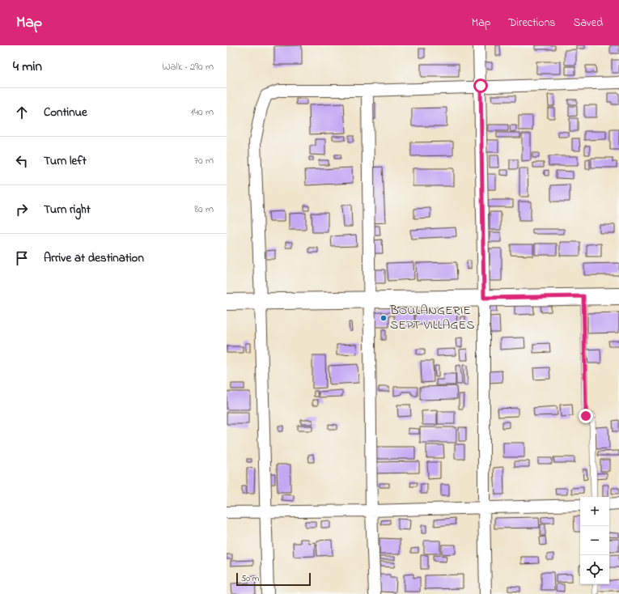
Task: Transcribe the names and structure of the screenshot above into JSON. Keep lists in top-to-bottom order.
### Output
{
  "places": ["BOULANGERIE SEPT VILLAGES"],
  "scale_bar": "50 m",
  "page": {
    "header": "Map",
    "nav": ["Map", "Directions", "Saved"],
    "heading": ["4 min", "Walk · 290 m"],
    "list": [
      ["Continue", "140 m"],
      ["Turn left", "70 m"],
      ["Turn right", "80 m"],
      "Arrive at destination"
    ],
    "map_buttons": ["+", "−"],
    "scale": "50 m"
  }
}
